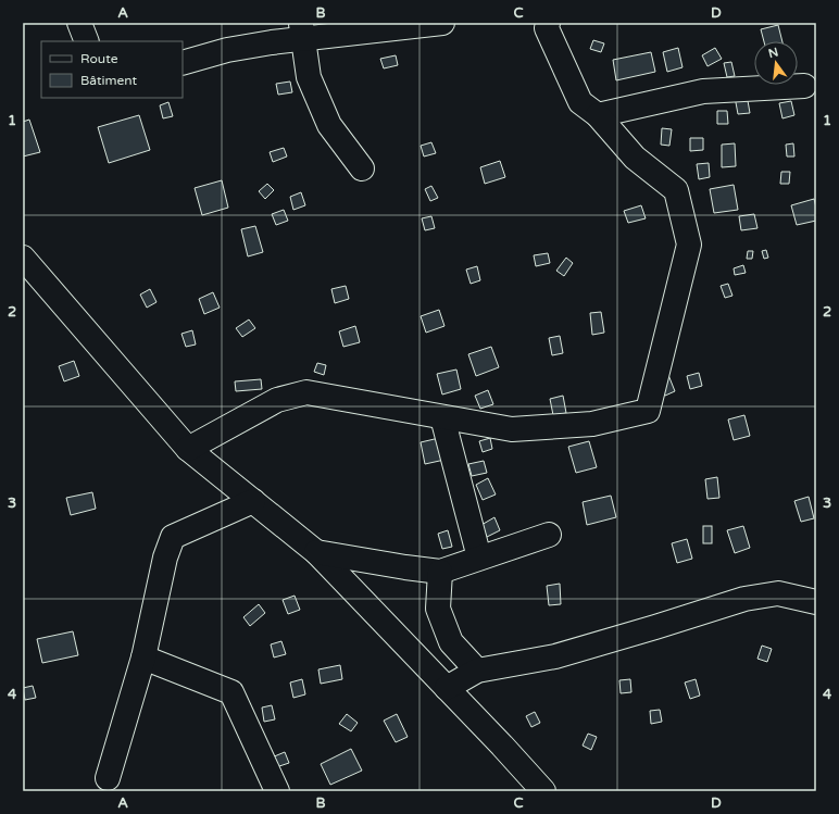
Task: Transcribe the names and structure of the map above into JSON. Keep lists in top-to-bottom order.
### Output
{
  "legend": ["Route", "Bâtiment"],
  "north": "top",
  "grid": {
    "columns": [
      "A",
      "B",
      "C",
      "D"
    ],
    "rows": [
      "1",
      "2",
      "3",
      "4"
    ]
  }
}
